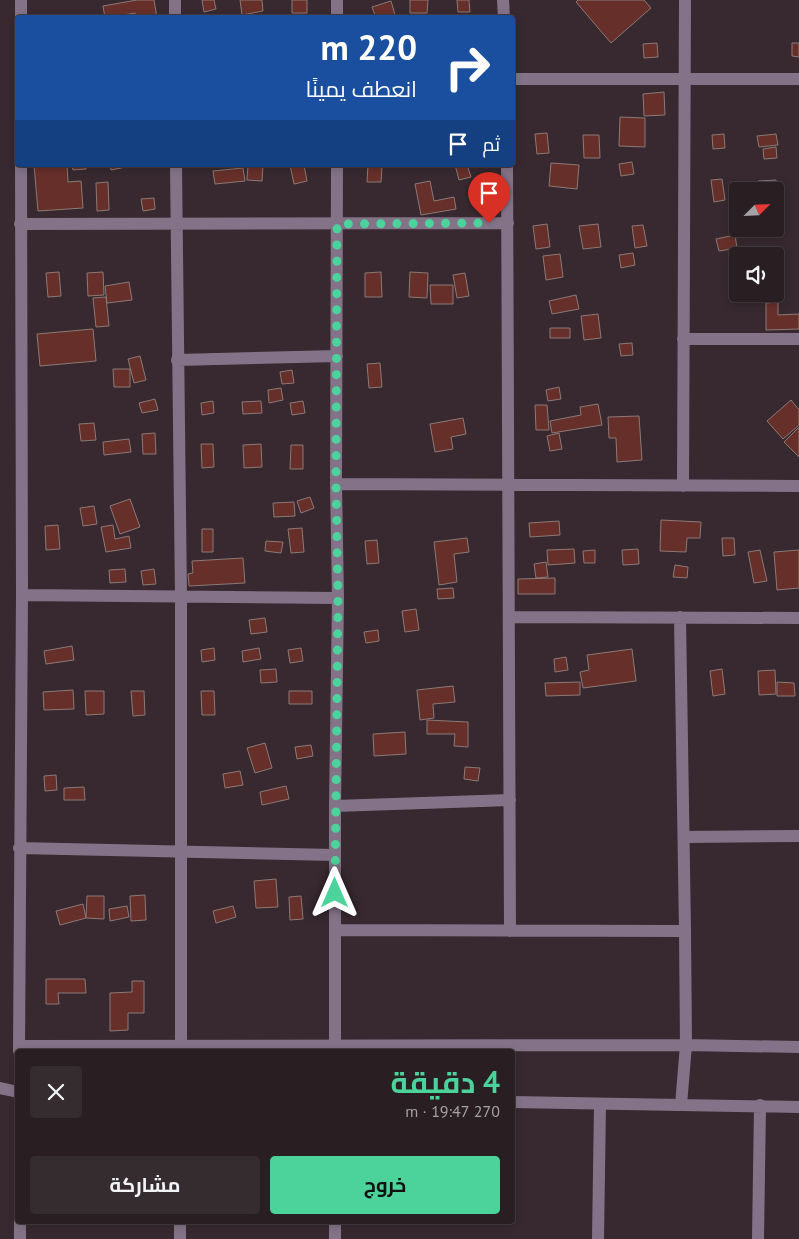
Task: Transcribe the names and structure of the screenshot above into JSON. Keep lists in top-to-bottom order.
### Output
{
  "north": "top right",
  "page": {
    "turn": ["220 m", "انعطف يمينًا"],
    "then": "ثم",
    "heading": ["4 دقيقة", "270 m · 19:47"],
    "buttons": ["خروج", "مشاركة"]
  }
}
